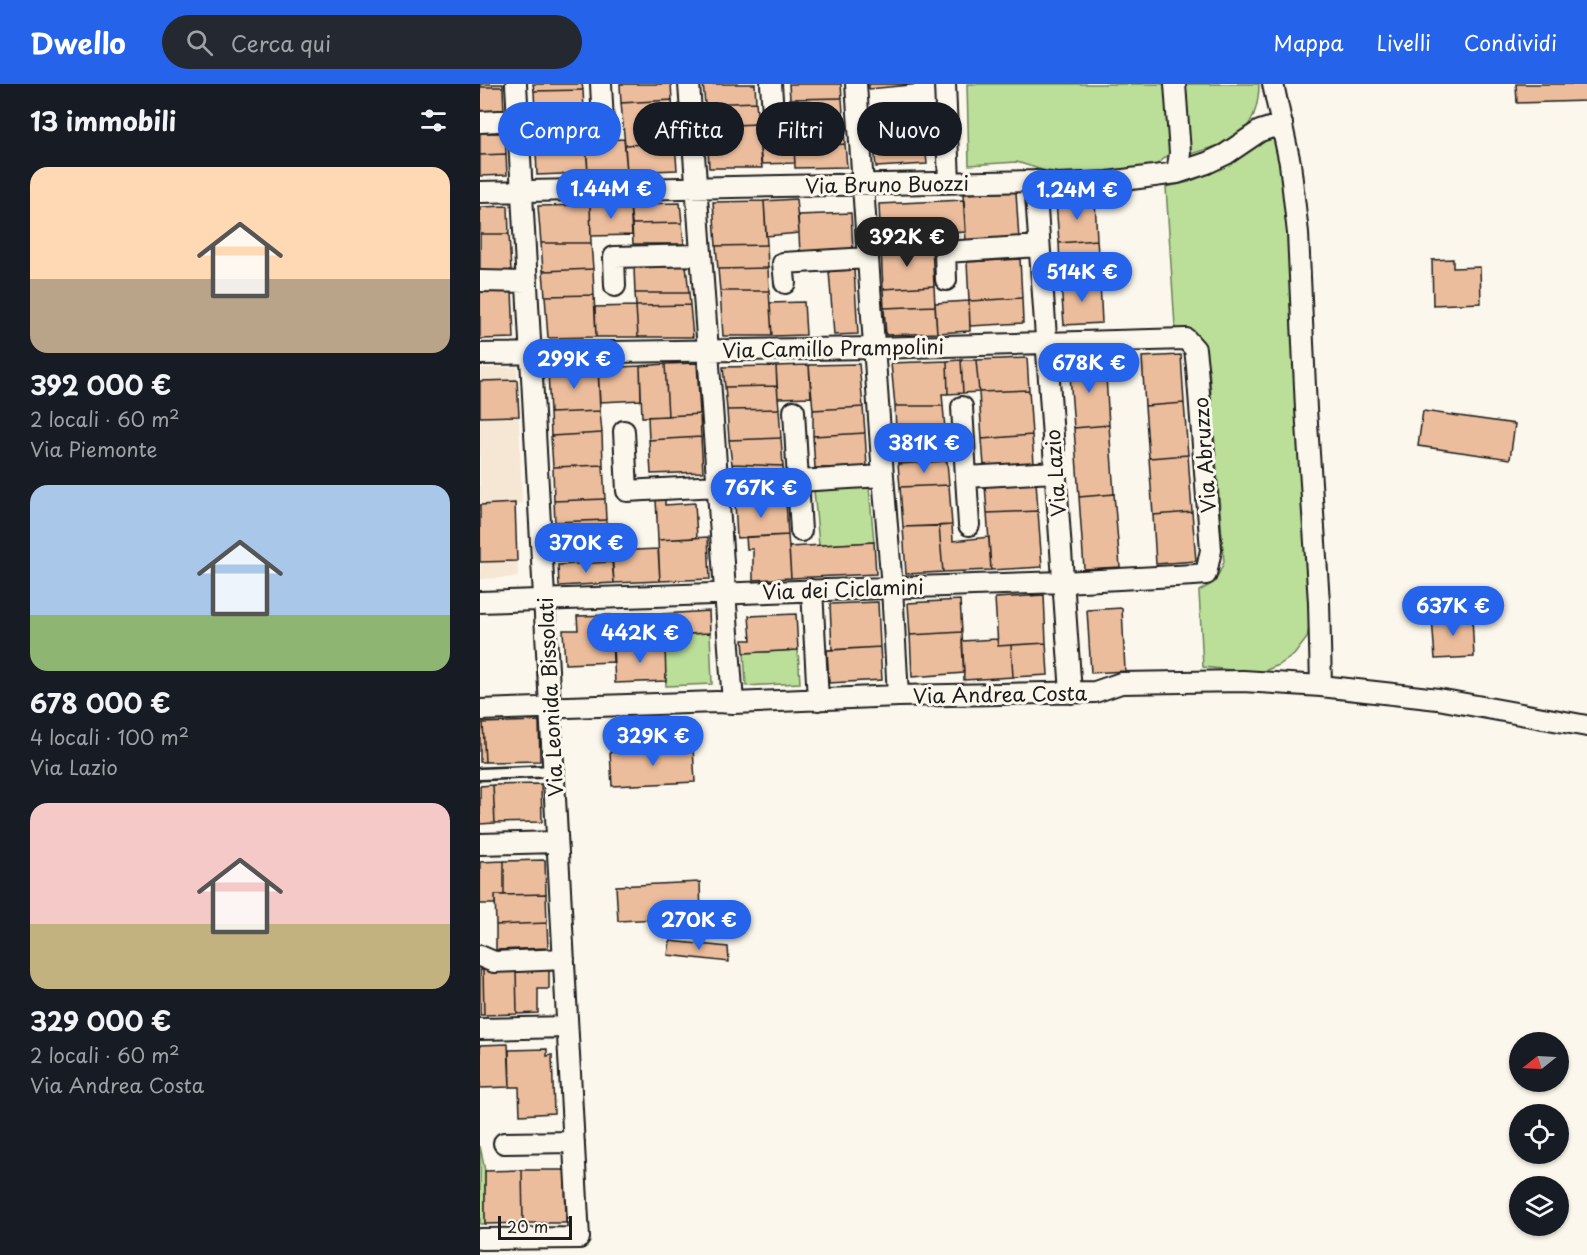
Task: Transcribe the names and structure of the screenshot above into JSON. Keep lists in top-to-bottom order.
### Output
{
  "streets": {
    "street": [
      "Via Bruno Buozzi",
      "Via Camillo Prampolini",
      "Via Abruzzo",
      "Via Lazio",
      "Via dei Ciclamini",
      "Via Andrea Costa",
      "Via Leonida Bissolati"
    ]
  },
  "crossings": [
    ["Via Bruno Buozzi", "Via Lazio"],
    ["Via Bruno Buozzi", "Via Leonida Bissolati"],
    ["Via Camillo Prampolini", "Via Abruzzo"],
    ["Via Camillo Prampolini", "Via Lazio"],
    ["Via Camillo Prampolini", "Via Leonida Bissolati"],
    ["Via Abruzzo", "Via dei Ciclamini"],
    ["Via Lazio", "Via dei Ciclamini"],
    ["Via Lazio", "Via Andrea Costa"],
    ["Via dei Ciclamini", "Via Leonida Bissolati"],
    ["Via Andrea Costa", "Via Leonida Bissolati"]
  ],
  "scale_bar": "20 m",
  "north": "left",
  "page": {
    "header": "Dwello",
    "search": "Cerca qui",
    "nav": ["Mappa", "Livelli", "Condividi"],
    "heading": "13 immobili",
    "chip": [
      "Compra",
      "Affitta",
      "Filtri",
      "Nuovo"
    ],
    "list": [
      {
        "name": "392 000 €",
        "note": "2 locali · 60 m² · Via Piemonte"
      },
      {
        "name": "678 000 €",
        "note": "4 locali · 100 m² · Via Lazio"
      },
      {
        "name": "329 000 €",
        "note": "2 locali · 60 m² · Via Andrea Costa"
      }
    ],
    "price": [
      "1.44M €",
      "1.24M €",
      "392K €",
      "514K €",
      "299K €",
      "678K €",
      "381K €",
      "767K €",
      "370K €",
      "637K €",
      "442K €",
      "329K €",
      "270K €"
    ],
    "scale": "20 m"
  }
}
